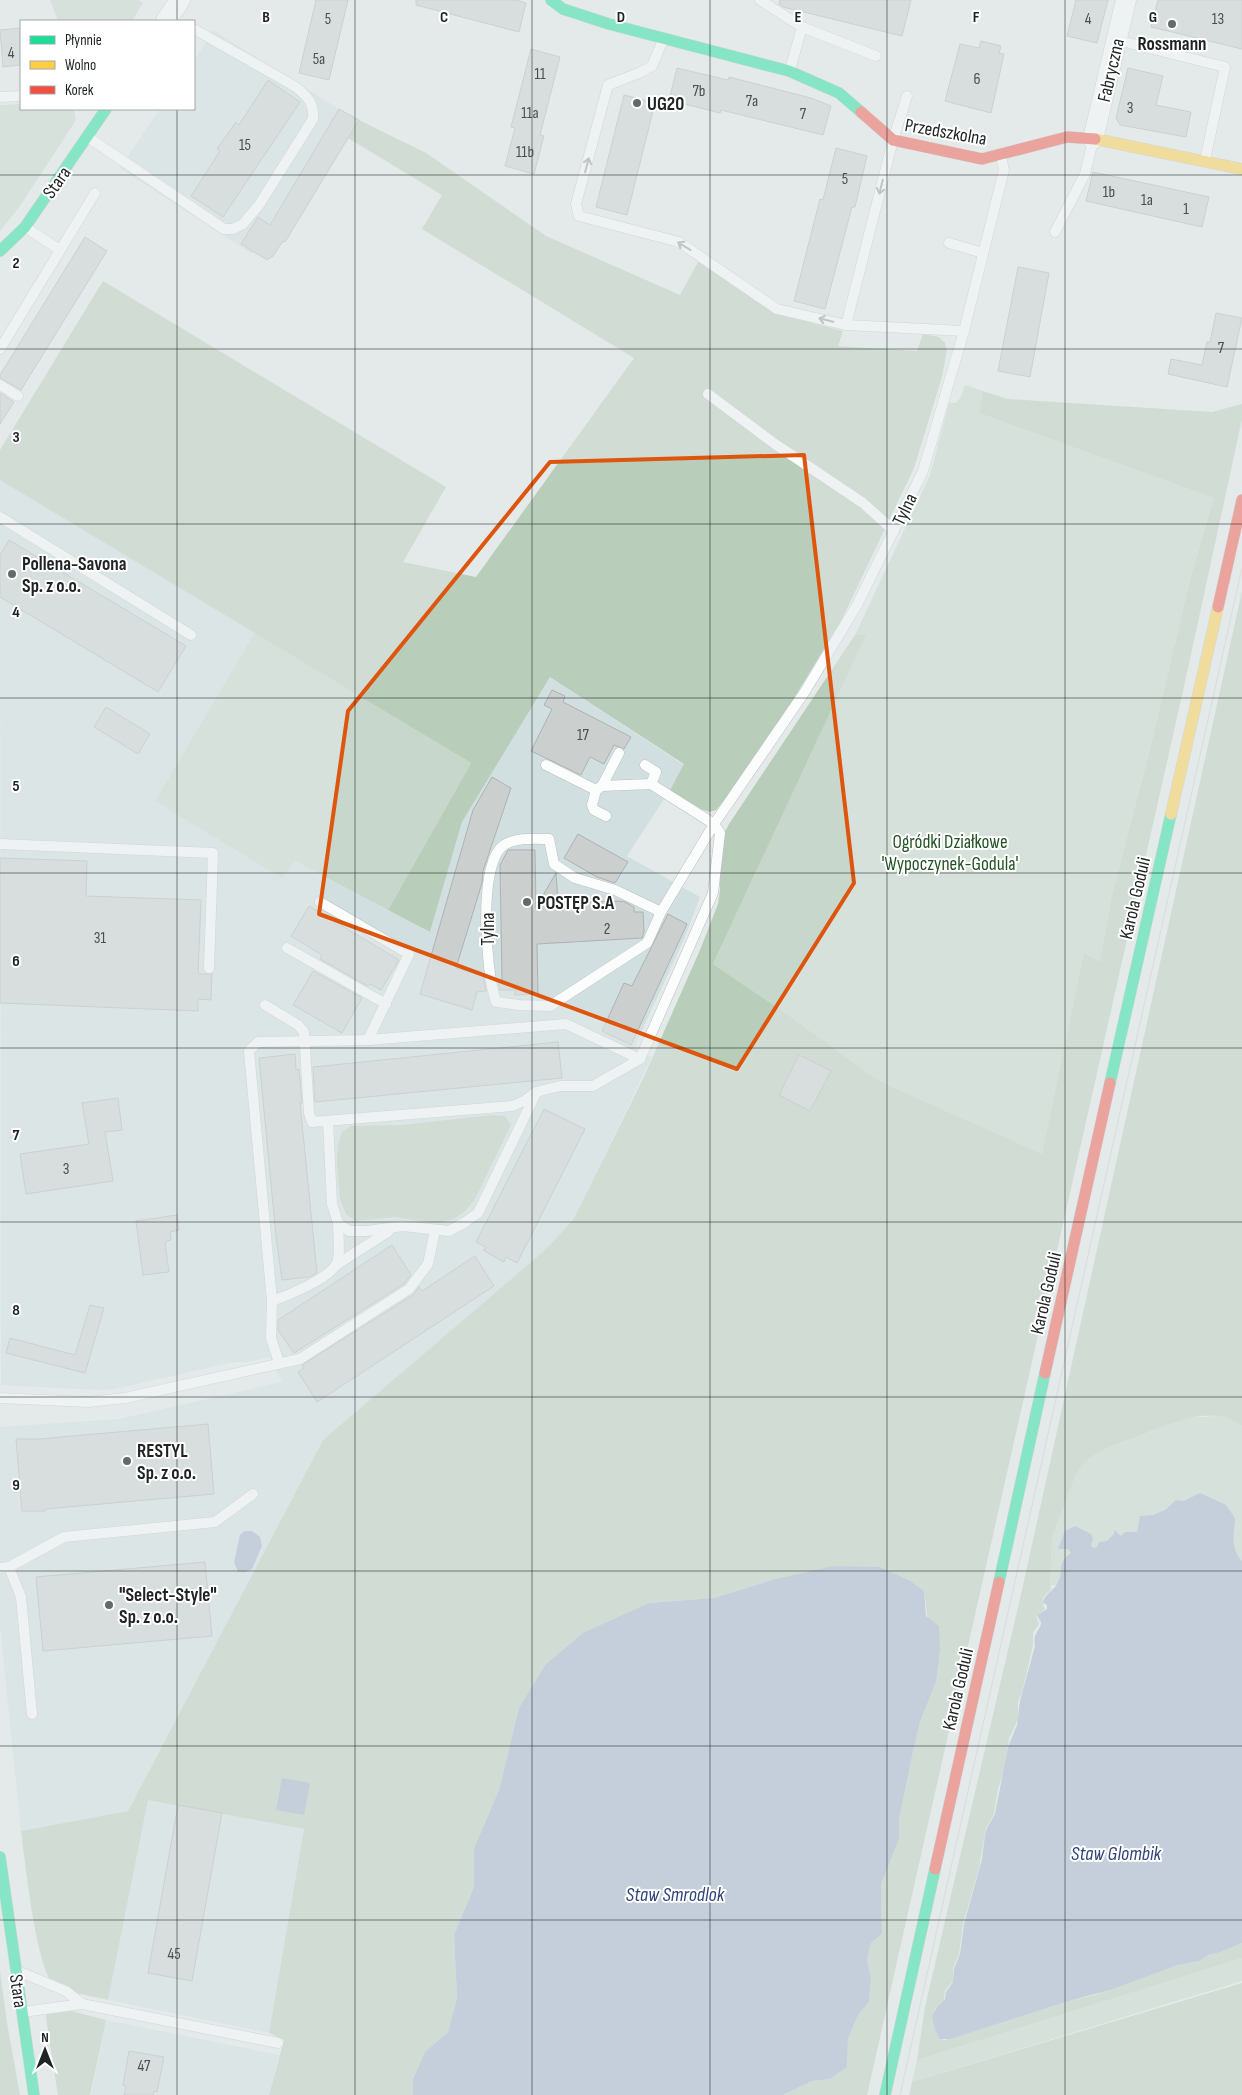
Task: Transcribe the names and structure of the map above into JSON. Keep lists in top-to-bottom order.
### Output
{
  "streets": {
    "main road": ["Przedszkolna", "Stara", "Karola Goduli"],
    "street": ["Fabryczna"],
    "lane": ["Tylna"]
  },
  "crossings": [
    ["Fabryczna", "Przedszkolna"],
    ["Przedszkolna", "Tylna"]
  ],
  "water": ["Staw Glombik", "Staw Smrodlok"],
  "parks": ["Ogródki Działkowe 'Wypoczynek-Godula'"],
  "places": [
    "Rossmann",
    "UG20",
    "Pollena-Savona Sp. z o.o.",
    "POSTĘP S.A",
    "RESTYL Sp. z o.o.",
    "\"Select-Style\" Sp. z o.o."
  ],
  "house_numbers": [
    "5",
    "4",
    "13",
    "4",
    "5a",
    "11",
    "6",
    "7b",
    "7a",
    "3",
    "11a",
    "7",
    "15",
    "11b",
    "5",
    "1b",
    "1a",
    "1",
    "7",
    "17",
    "2",
    "31",
    "3",
    "45",
    "47"
  ],
  "legend": ["Płynnie", "Wolno", "Korek"],
  "north": "top",
  "grid": {
    "columns": [
      "B",
      "C",
      "D",
      "E",
      "F",
      "G"
    ],
    "rows": [
      "2",
      "3",
      "4",
      "5",
      "6",
      "7",
      "8",
      "9"
    ]
  }
}
